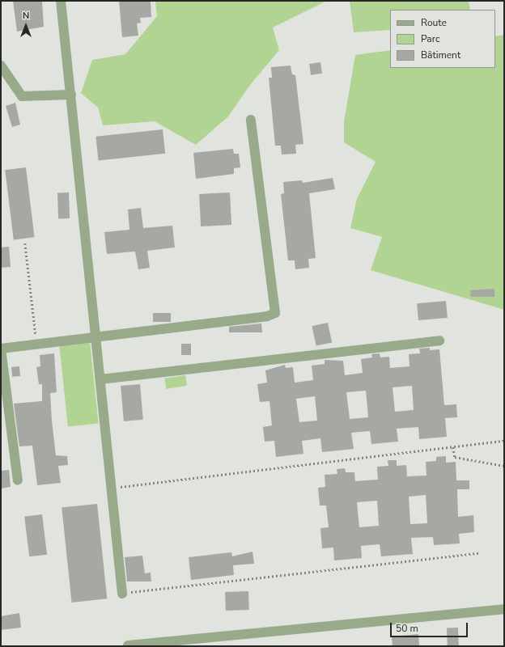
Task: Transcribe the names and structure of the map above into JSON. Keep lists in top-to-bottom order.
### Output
{
  "legend": ["Route", "Parc", "Bâtiment"],
  "scale_bar": "50 m",
  "north": "top"
}
